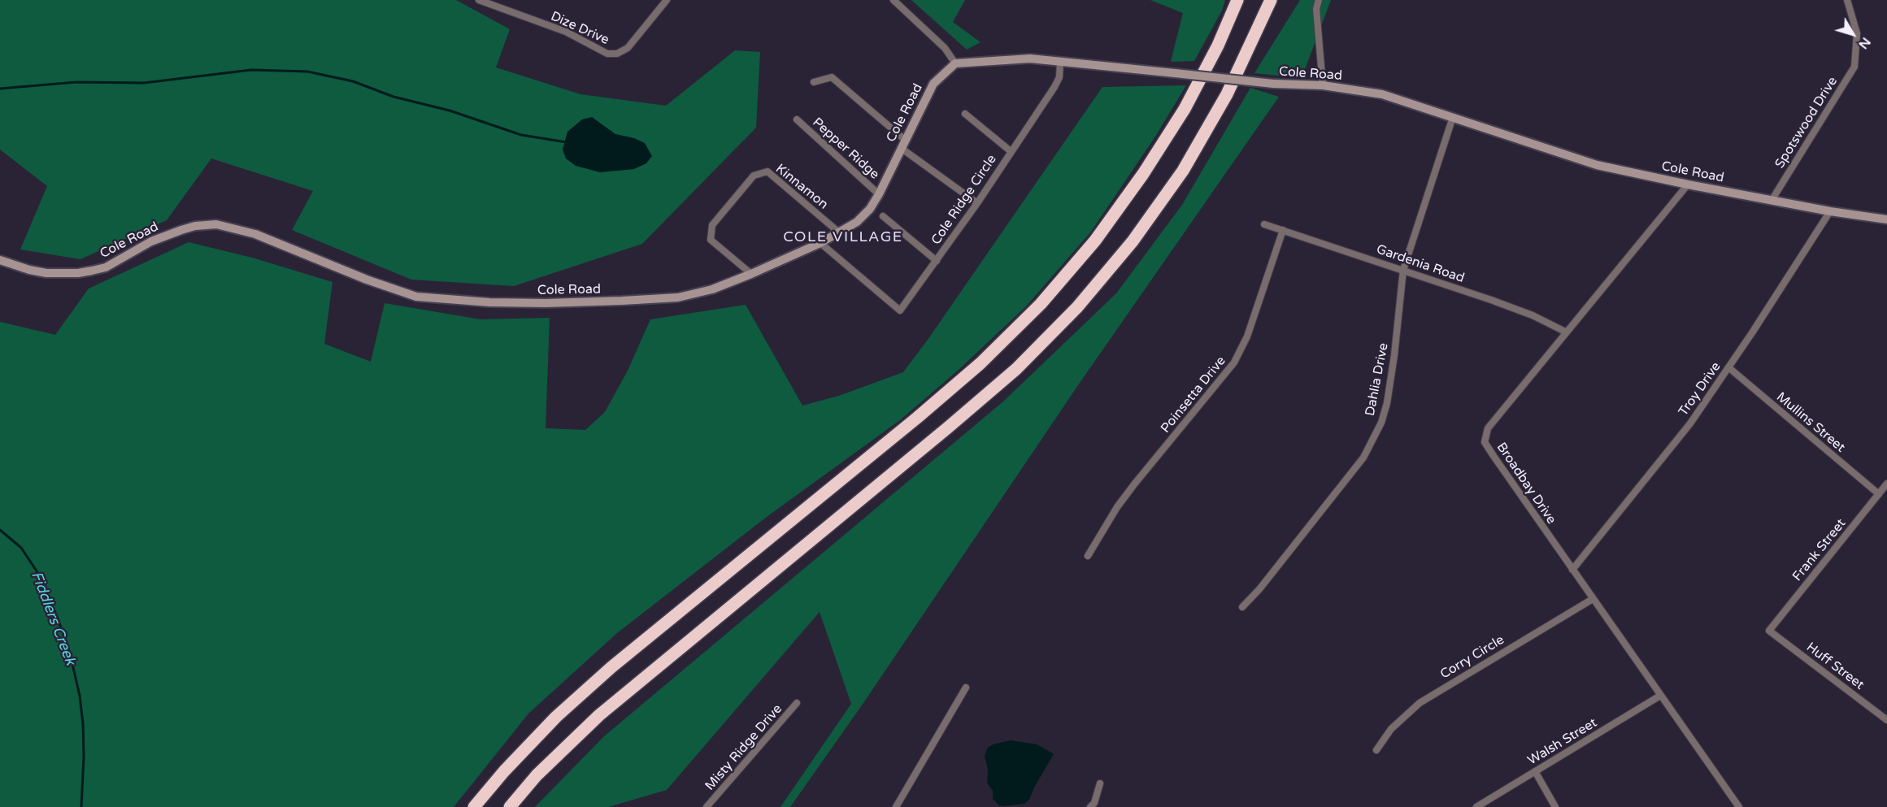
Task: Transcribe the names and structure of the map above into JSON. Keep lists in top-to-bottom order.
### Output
{
  "streets": {
    "street": [
      "Dize Drive",
      "Cole Road",
      "Spotswood Drive",
      "Pepper Ridge",
      "Kinnamon",
      "Cole Ridge Circle",
      "Gardenia Road",
      "Dahlia Drive",
      "Troy Drive",
      "Poinsetta Drive",
      "Mullins Street",
      "Broadbay Drive",
      "Frank Street",
      "Corry Circle",
      "Huff Street",
      "Walsh Street",
      "Misty Ridge Drive"
    ]
  },
  "crossings": [
    ["Cole Road", "Spotswood Drive"],
    ["Cole Road", "Pepper Ridge"],
    ["Cole Road", "Kinnamon"],
    ["Cole Road", "Cole Ridge Circle"],
    ["Cole Road", "Dahlia Drive"],
    ["Cole Road", "Troy Drive"],
    ["Cole Road", "Broadbay Drive"],
    ["Gardenia Road", "Dahlia Drive"],
    ["Gardenia Road", "Poinsetta Drive"],
    ["Gardenia Road", "Broadbay Drive"],
    ["Troy Drive", "Mullins Street"],
    ["Troy Drive", "Broadbay Drive"],
    ["Mullins Street", "Frank Street"],
    ["Broadbay Drive", "Corry Circle"],
    ["Broadbay Drive", "Walsh Street"],
    ["Frank Street", "Huff Street"]
  ],
  "districts": ["COLE VILLAGE"],
  "water": ["Fiddlers Creek"],
  "north": "bottom right"
}
